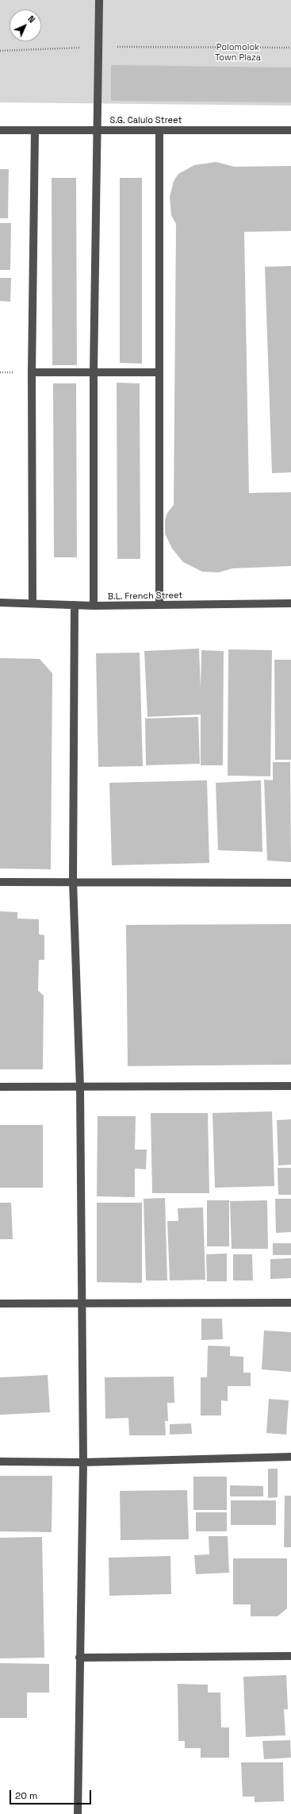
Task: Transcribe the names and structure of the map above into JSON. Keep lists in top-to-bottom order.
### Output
{
  "streets": {
    "street": ["S.G. Calulo Street", "B.L. French Street"]
  },
  "parks": ["Polomolok Town Plaza"],
  "scale_bar": "20 m",
  "north": "top right"
}
